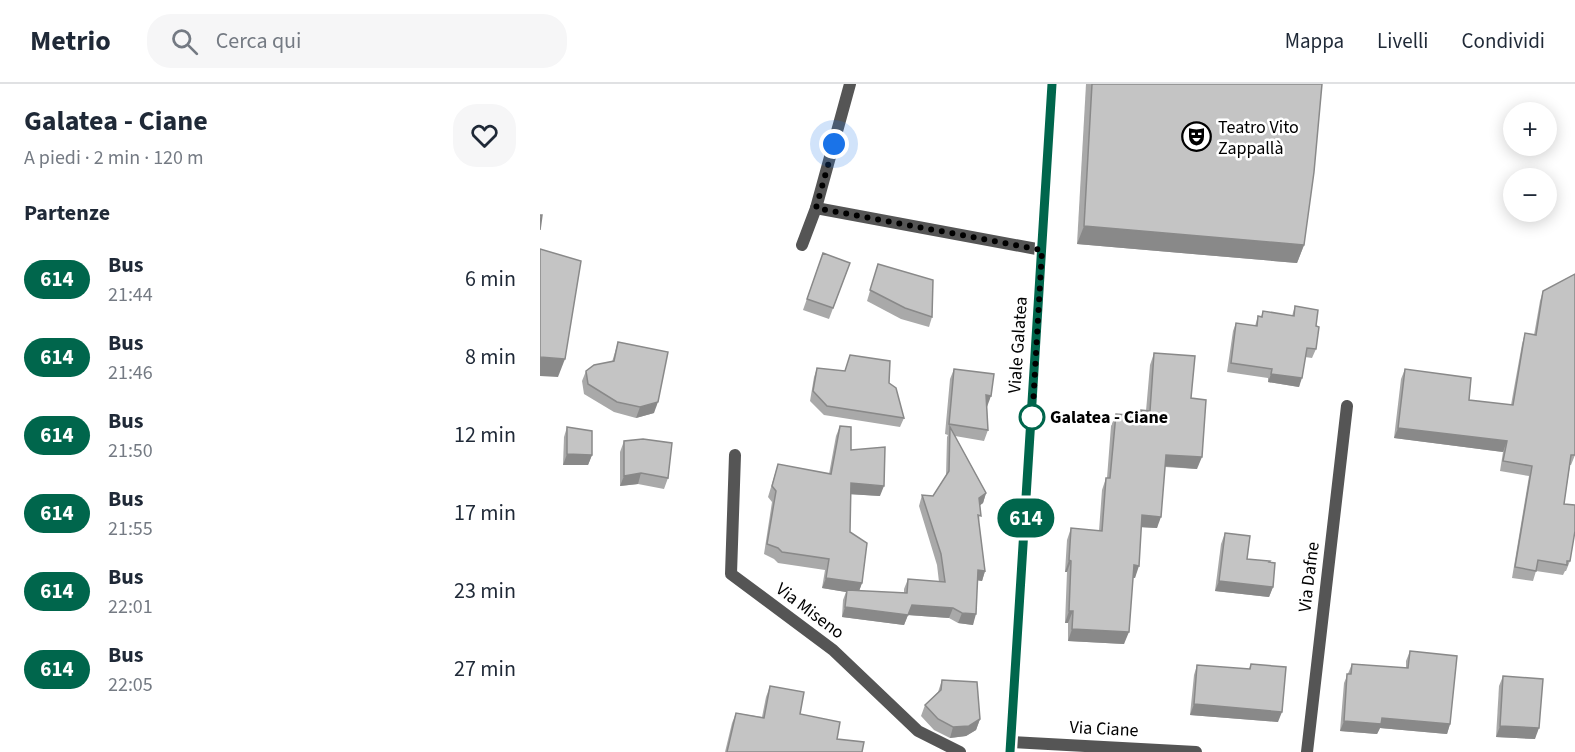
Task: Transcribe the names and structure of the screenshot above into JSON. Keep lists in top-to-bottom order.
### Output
{
  "streets": {
    "main road": ["Viale Galatea"],
    "street": ["Via Dafne", "Via Miseno", "Via Ciane"]
  },
  "crossings": [
    ["Viale Galatea", "Via Ciane"]
  ],
  "places": {
    "theatre": ["Teatro Vito Zappallà"],
    "other": ["Galatea - Ciane"]
  },
  "lines": ["bus line 614"],
  "page": {
    "header": "Metrio",
    "search": "Cerca qui",
    "nav": ["Mappa", "Livelli", "Condividi"],
    "heading": [
      ["Galatea - Ciane", "A piedi · 2 min · 120 m"],
      "Partenze"
    ],
    "on_map": "614",
    "map_buttons": ["+", "−"],
    "list": [
      {
        "mark": "614",
        "name": "Bus",
        "note": "21:44",
        "value": "6 min"
      },
      {
        "mark": "614",
        "name": "Bus",
        "note": "21:46",
        "value": "8 min"
      },
      {
        "mark": "614",
        "name": "Bus",
        "note": "21:50",
        "value": "12 min"
      },
      {
        "mark": "614",
        "name": "Bus",
        "note": "21:55",
        "value": "17 min"
      },
      {
        "mark": "614",
        "name": "Bus",
        "note": "22:01",
        "value": "23 min"
      },
      {
        "mark": "614",
        "name": "Bus",
        "note": "22:05",
        "value": "27 min"
      }
    ]
  }
}
